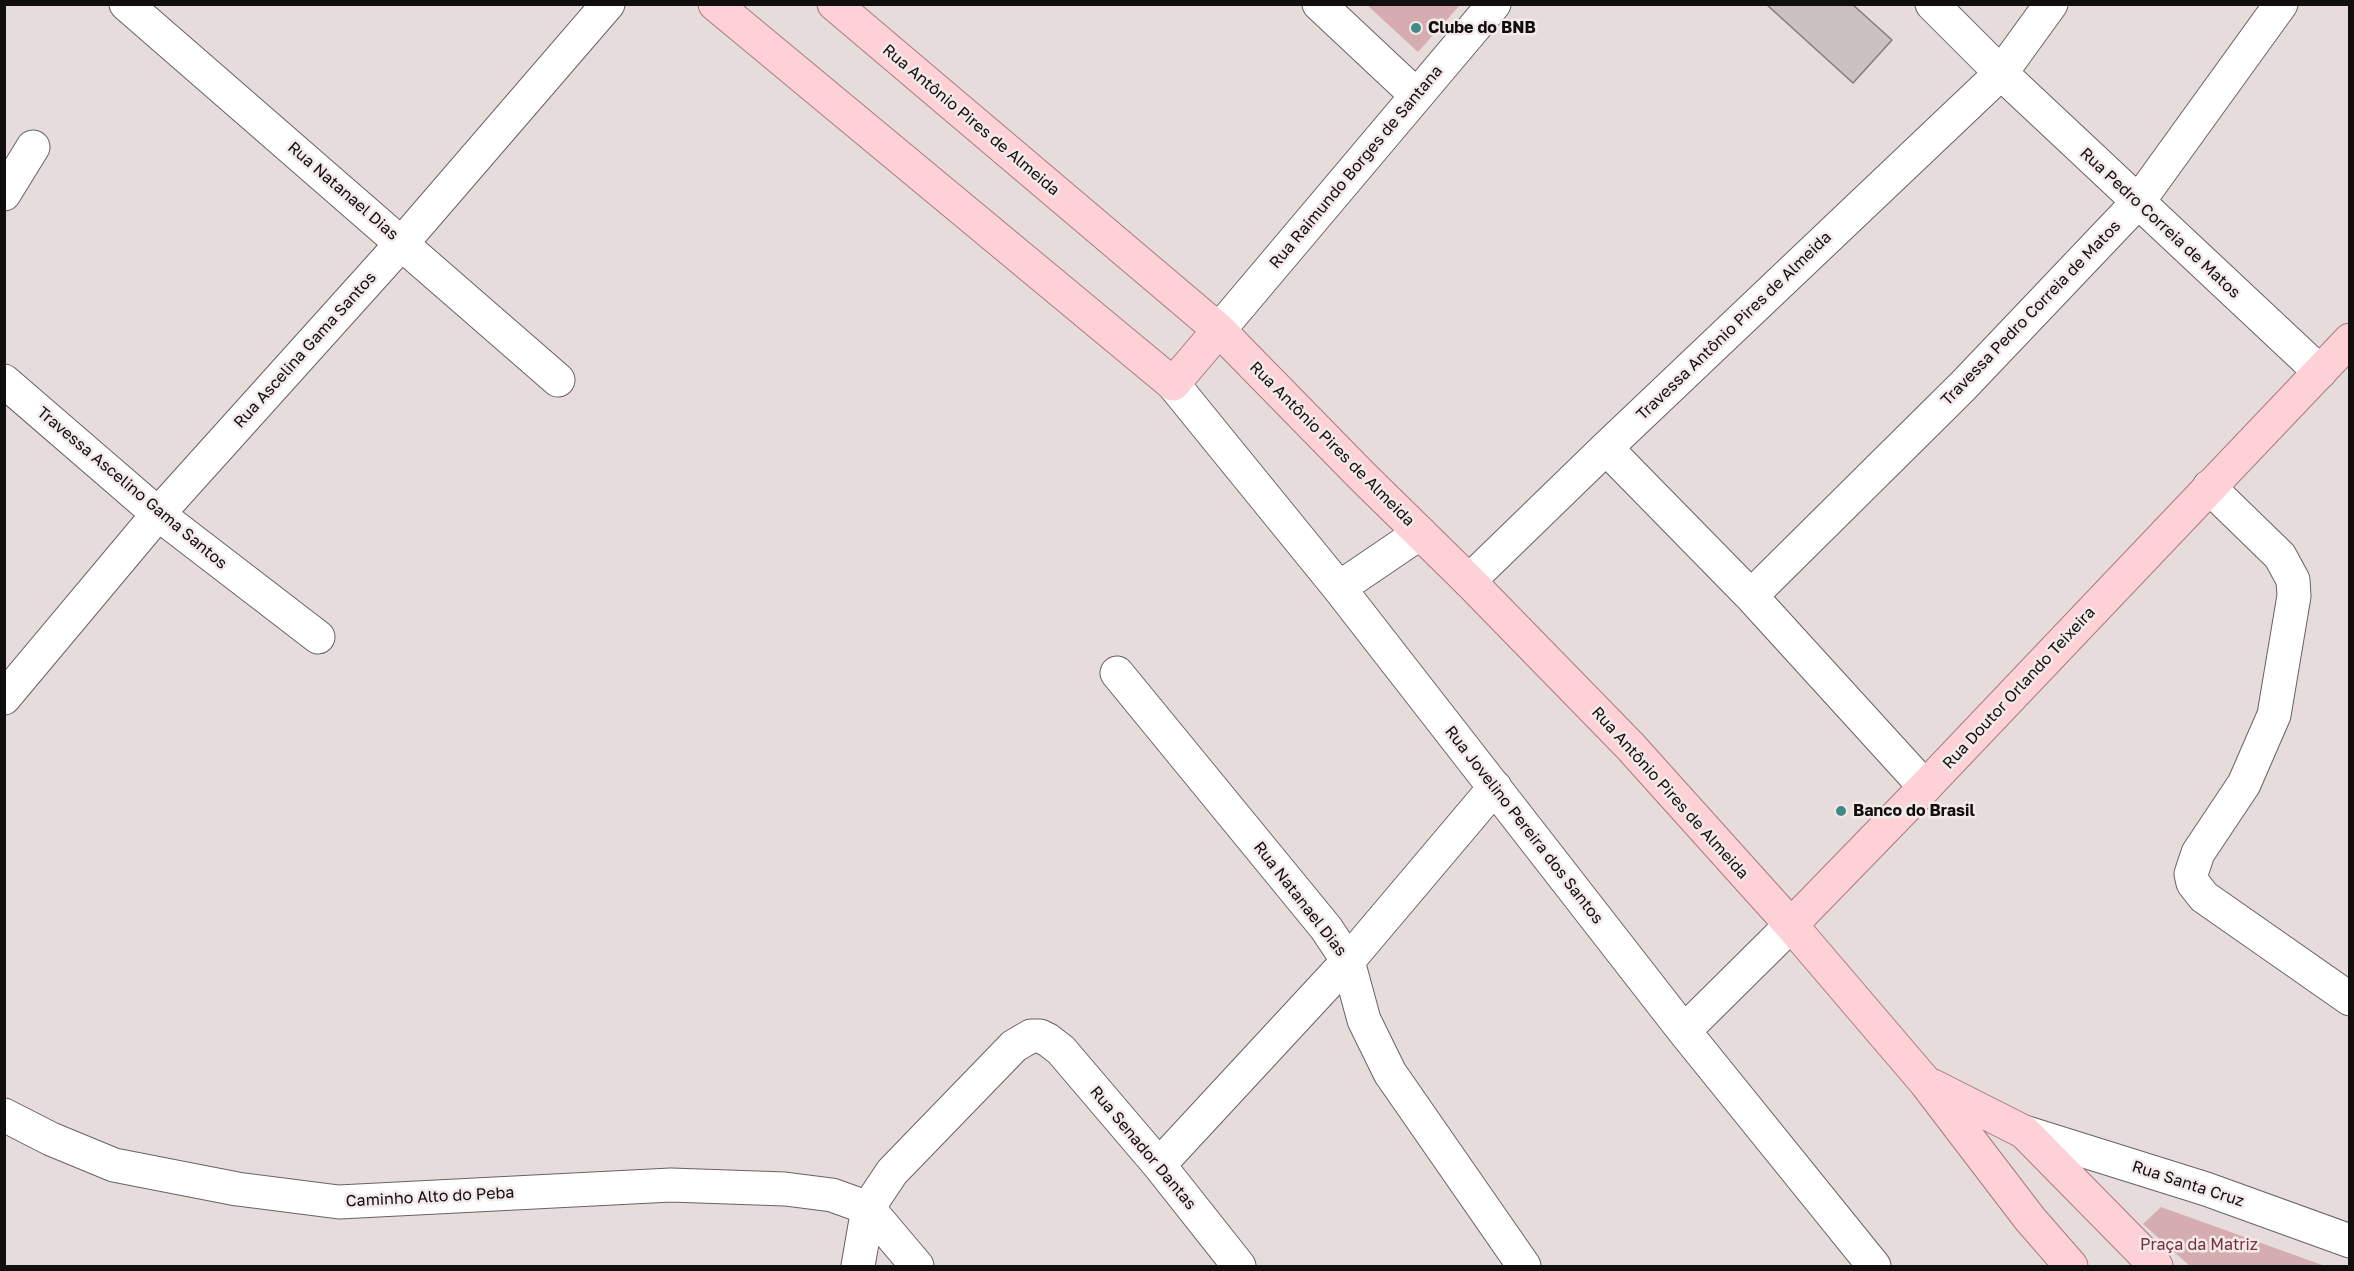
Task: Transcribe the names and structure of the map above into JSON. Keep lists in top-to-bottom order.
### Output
{
  "streets": {
    "main road": ["Rua Antônio Pires de Almeida", "Rua Doutor Orlando Teixeira"],
    "street": [
      "Rua Raimundo Borges de Santana",
      "Rua Natanael Dias",
      "Rua Pedro Correia de Matos",
      "Travessa Pedro Correia de Matos",
      "Travessa Antônio Pires de Almeida",
      "Rua Ascelina Gama Santos",
      "Travessa Ascelino Gama Santos",
      "Rua Jovelino Pereira dos Santos",
      "Rua Senador Dantas",
      "Rua Santa Cruz",
      "Caminho Alto do Peba"
    ]
  },
  "crossings": [
    ["Rua Antônio Pires de Almeida", "Rua Raimundo Borges de Santana"],
    ["Rua Antônio Pires de Almeida", "Travessa Antônio Pires de Almeida"],
    ["Rua Antônio Pires de Almeida", "Rua Doutor Orlando Teixeira"],
    ["Rua Natanael Dias", "Rua Ascelina Gama Santos"],
    ["Rua Pedro Correia de Matos", "Travessa Pedro Correia de Matos"],
    ["Rua Pedro Correia de Matos", "Travessa Antônio Pires de Almeida"],
    ["Rua Pedro Correia de Matos", "Rua Doutor Orlando Teixeira"],
    ["Rua Ascelina Gama Santos", "Travessa Ascelino Gama Santos"],
    ["Rua Doutor Orlando Teixeira", "Rua Jovelino Pereira dos Santos"],
    ["Rua Senador Dantas", "Caminho Alto do Peba"]
  ],
  "parks": ["Praça da Matriz"],
  "places": ["Clube do BNB", "Banco do Brasil"]
}
